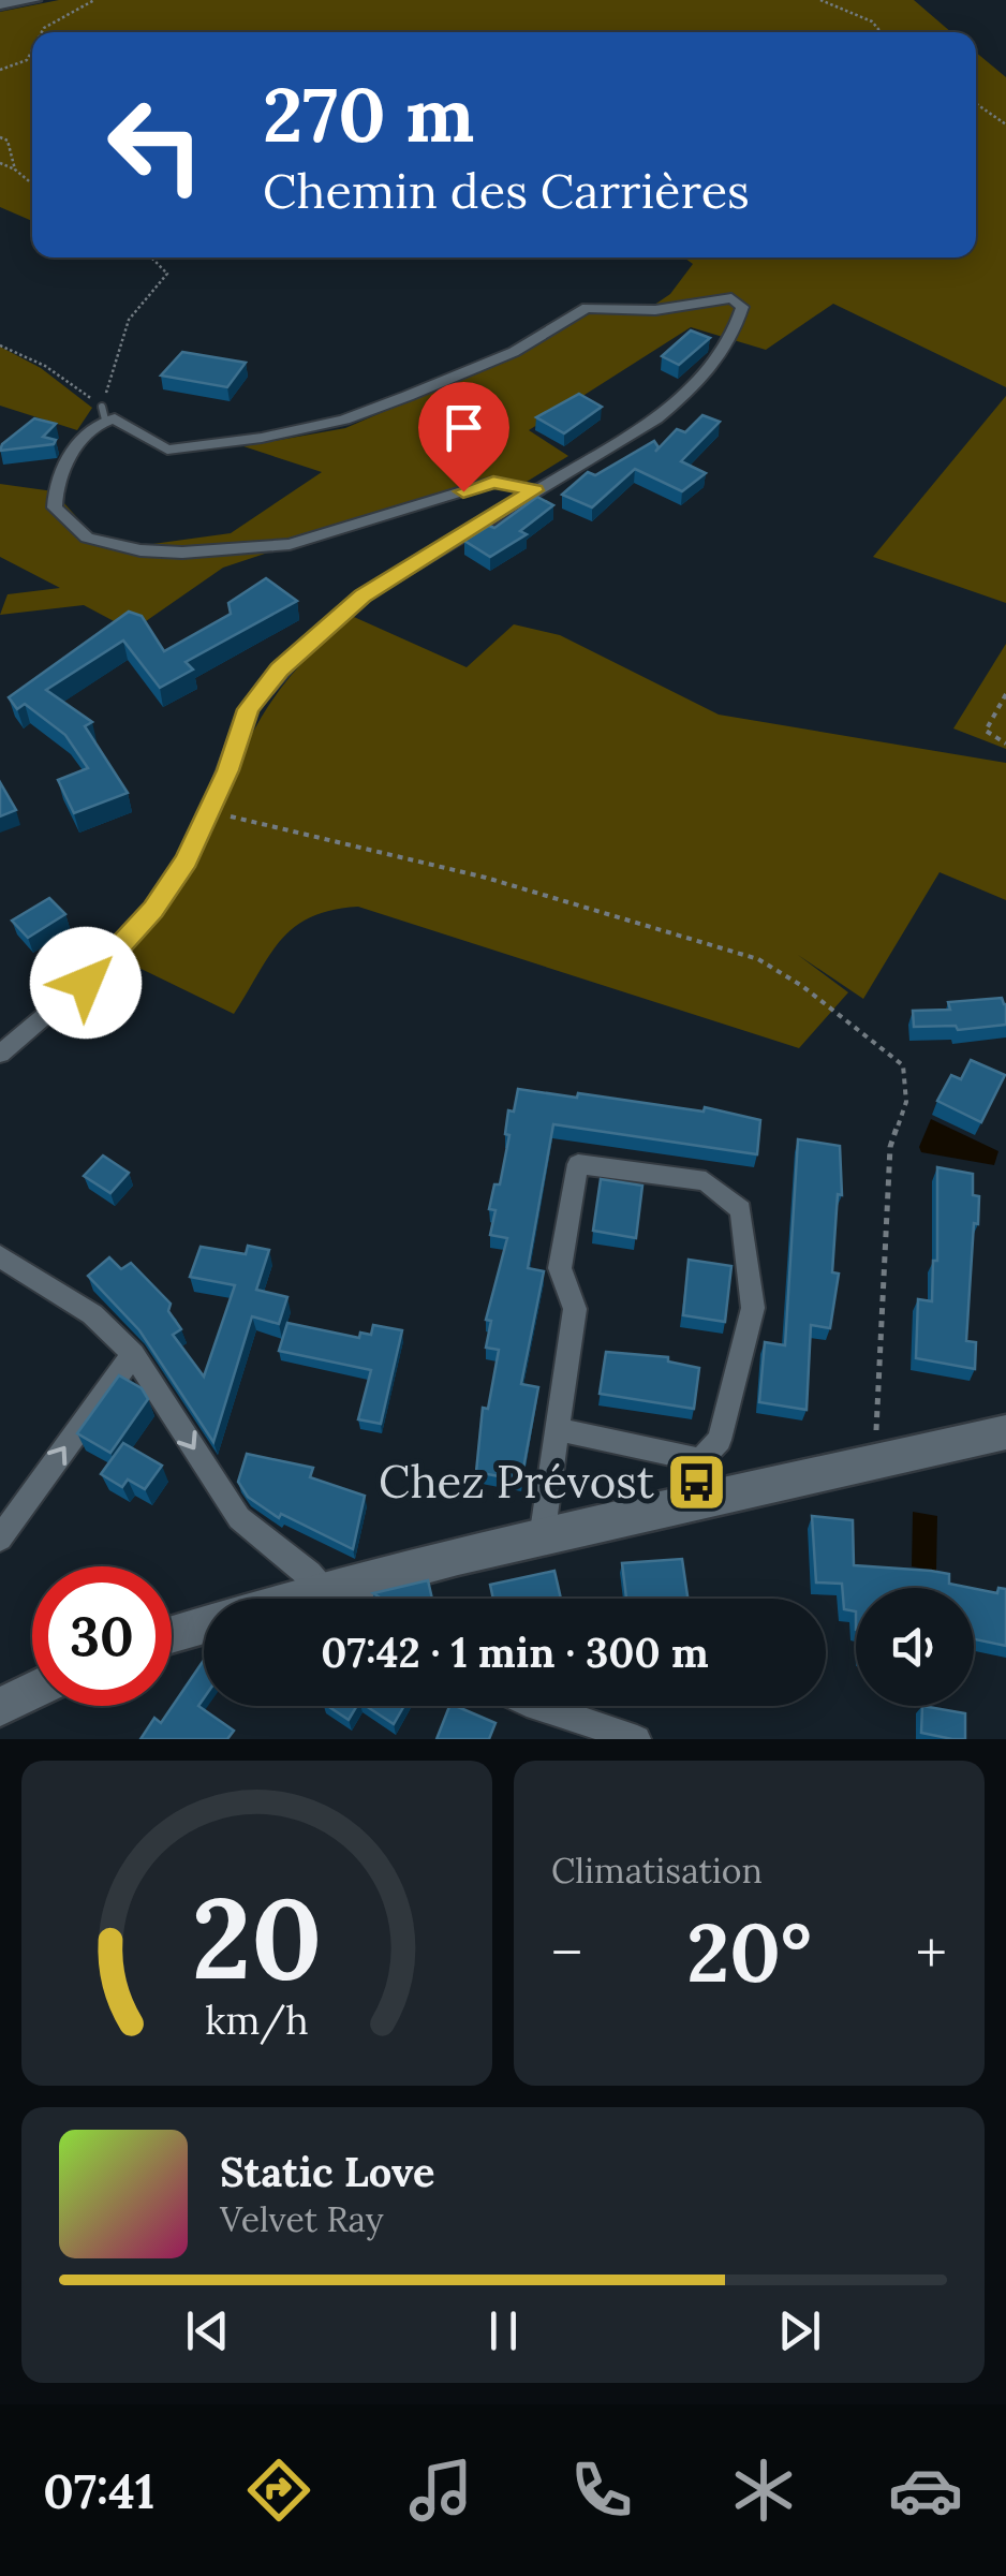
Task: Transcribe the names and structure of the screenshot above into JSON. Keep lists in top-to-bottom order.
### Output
{
  "places": {
    "bus stop": ["Chez Prévost"]
  },
  "page": {
    "turn": ["270 m", "Chemin des Carrières"],
    "limit": "30",
    "trip": "07:42 · 1 min · 300 m",
    "tile": "Climatisation",
    "heat": ["−", "20°", "+"],
    "song": ["Static Love", "Velvet Ray"],
    "tabs": "07:41",
    "gauge": ["20", "km/h"]
  }
}
